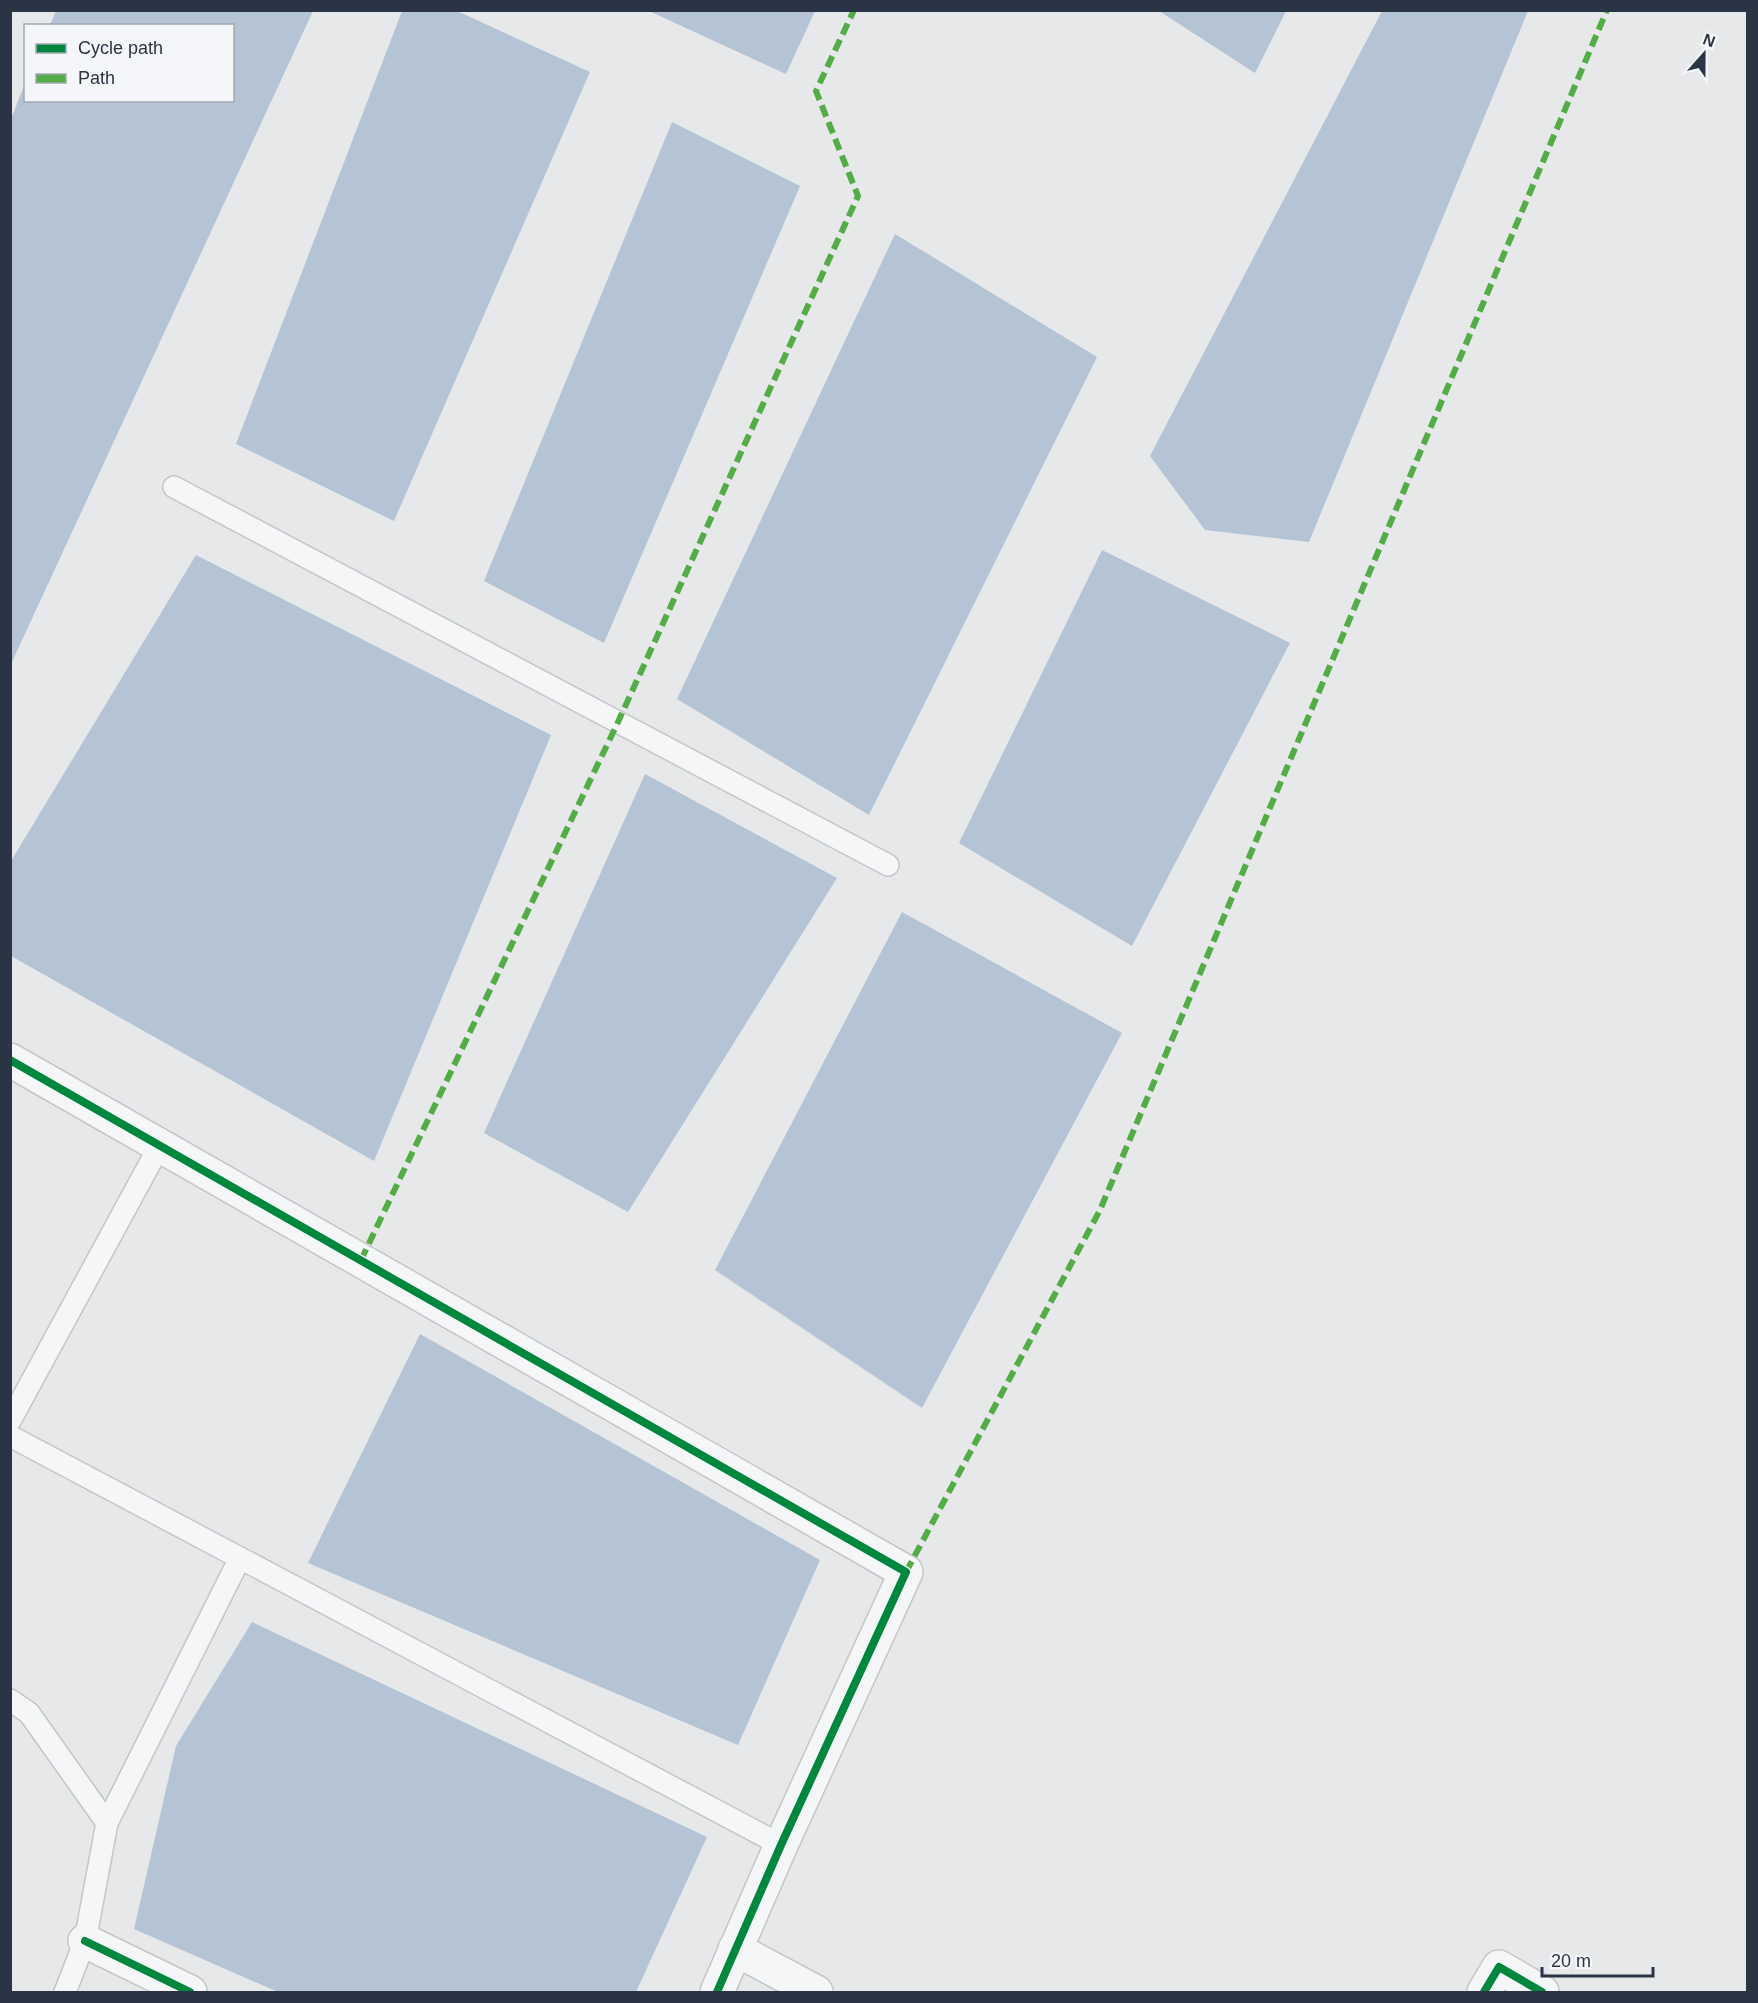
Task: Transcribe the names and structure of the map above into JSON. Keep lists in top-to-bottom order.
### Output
{
  "legend": ["Cycle path", "Path"],
  "scale_bar": "20 m",
  "north": "top"
}
